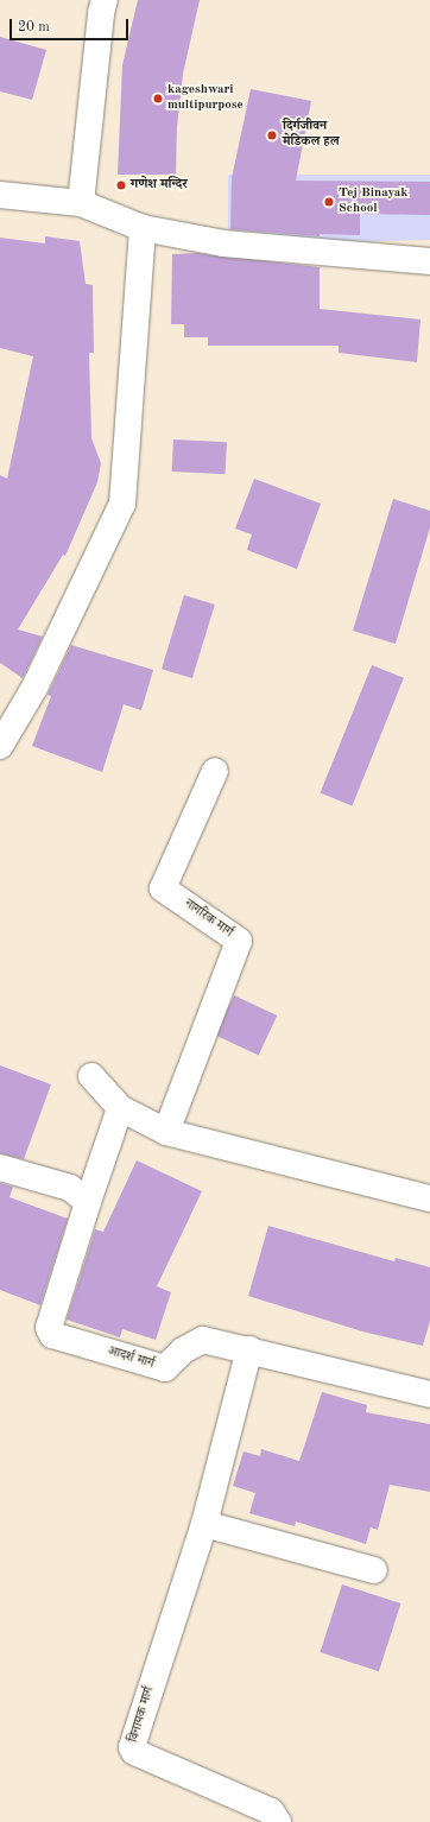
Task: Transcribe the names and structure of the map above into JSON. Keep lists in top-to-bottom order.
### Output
{
  "streets": {
    "street": ["नागरिक मार्ग", "आदर्श मार्ग", "विनायक मार्ग"]
  },
  "crossings": [
    ["आदर्श मार्ग", "विनायक मार्ग"]
  ],
  "places": [
    "kageshwari multipurpose",
    "दिर्गजीवन मेडिकल हल",
    "गणेश मन्दिर",
    "Tej Binayak School"
  ],
  "scale_bar": "20 m"
}
